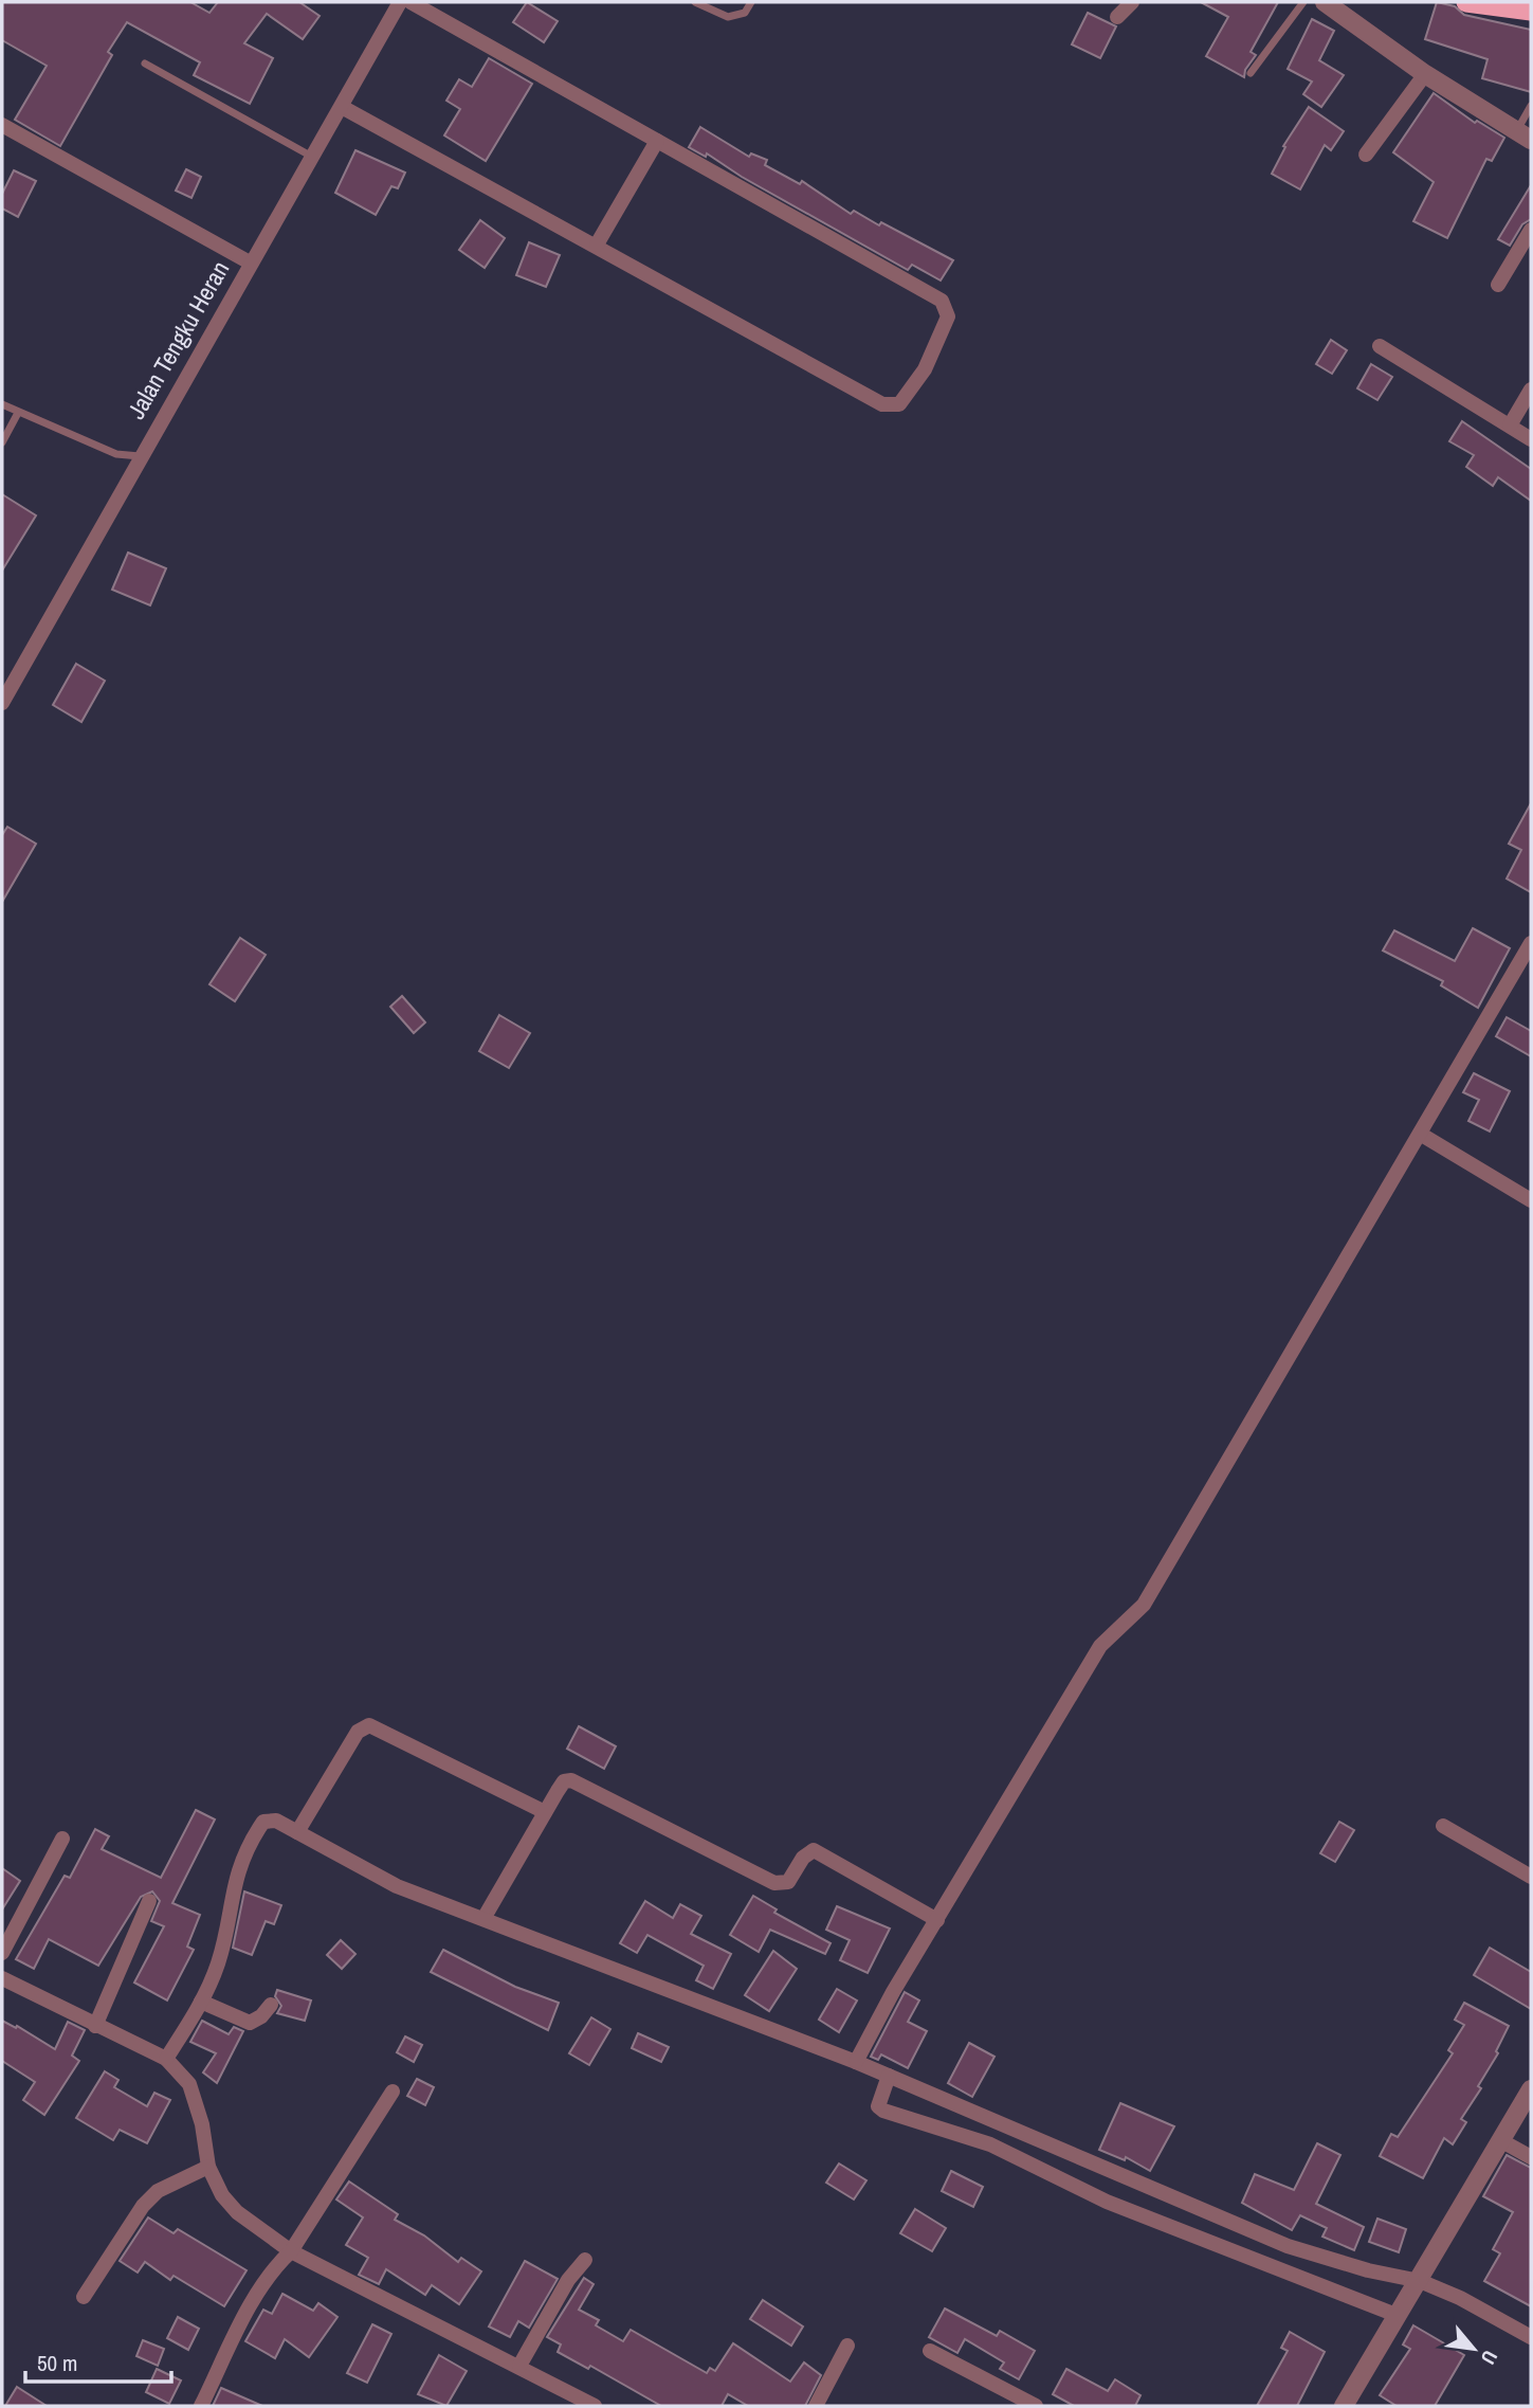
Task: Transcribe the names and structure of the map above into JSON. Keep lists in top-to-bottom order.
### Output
{
  "streets": {
    "street": ["Jalan Tengku Heran"]
  },
  "scale_bar": "50 m",
  "north": "bottom right"
}
